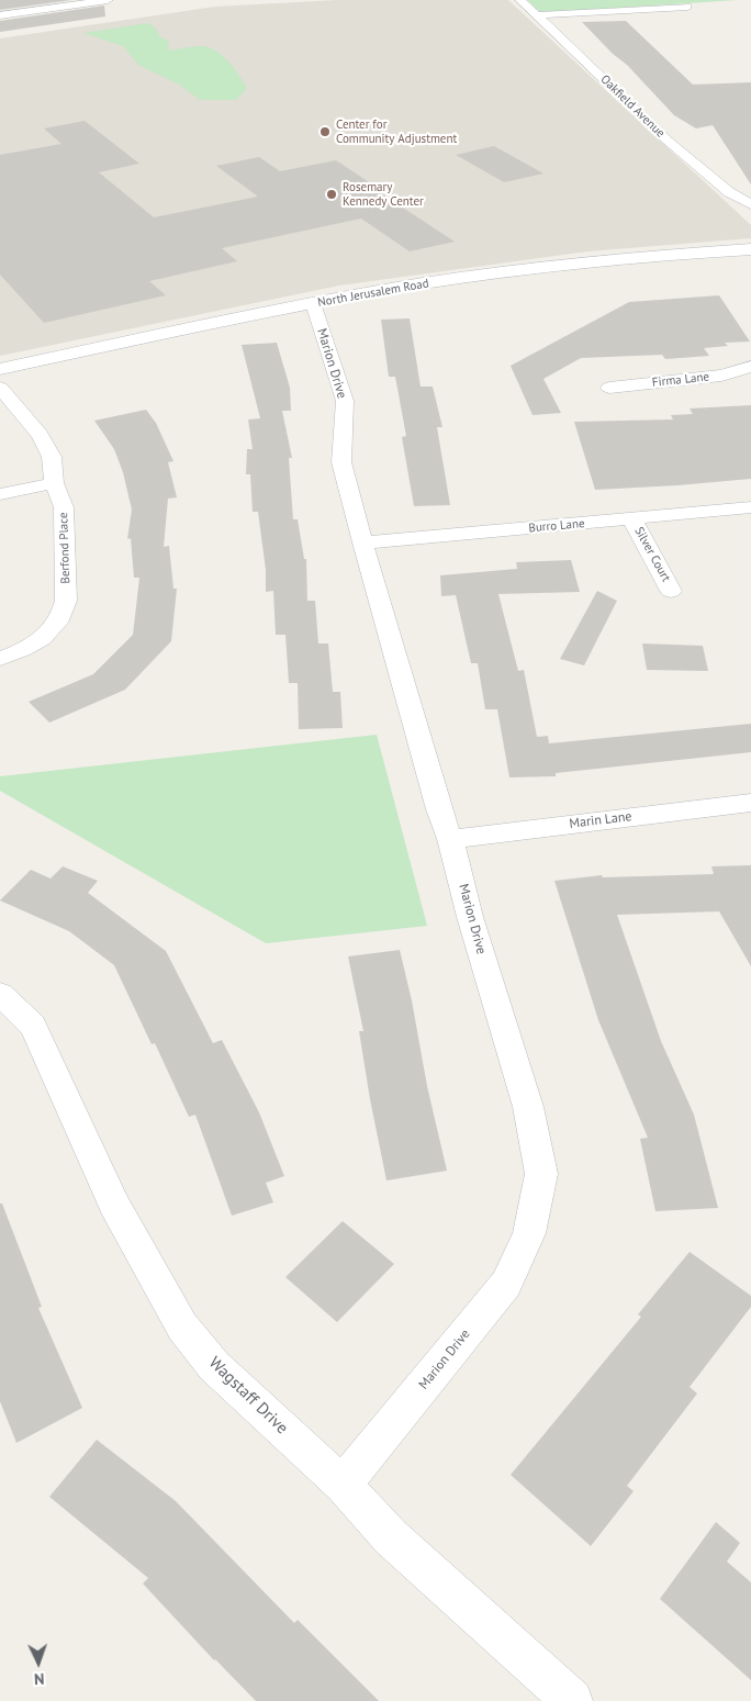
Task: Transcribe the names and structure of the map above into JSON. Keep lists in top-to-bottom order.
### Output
{
  "streets": {
    "main road": ["North Jerusalem Road"],
    "street": [
      "Oakfield Avenue",
      "Marion Drive",
      "Firma Lane",
      "Burro Lane",
      "Berfond Place",
      "Silver Court",
      "Marin Lane",
      "Wagstaff Drive"
    ]
  },
  "crossings": [
    ["North Jerusalem Road", "Marion Drive"],
    ["Marion Drive", "Burro Lane"],
    ["Marion Drive", "Marin Lane"],
    ["Marion Drive", "Wagstaff Drive"],
    ["Burro Lane", "Silver Court"]
  ],
  "places": ["Center for Community Adjustment", "Rosemary Kennedy Center"],
  "north": "bottom"
}
